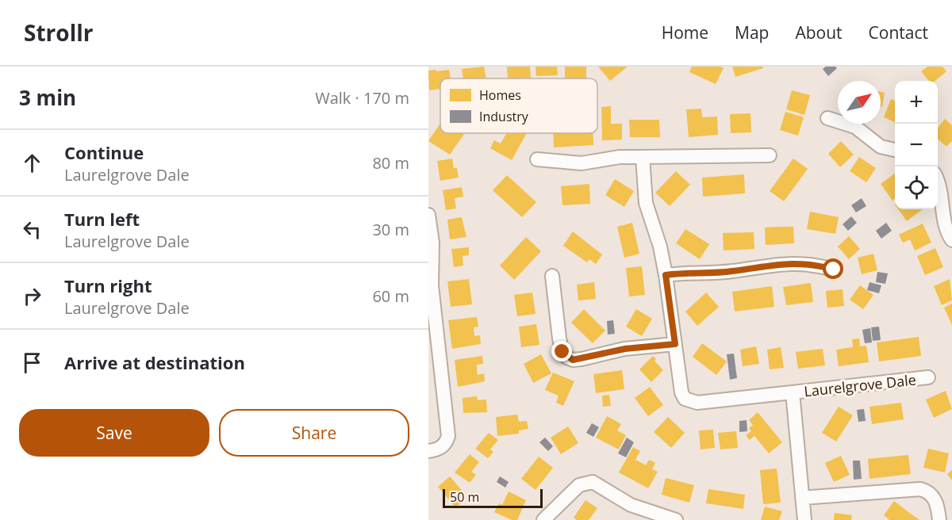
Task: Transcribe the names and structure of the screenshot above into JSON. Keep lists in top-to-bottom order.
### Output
{
  "streets": {
    "street": ["Laurelgrove Dale"]
  },
  "legend": ["Homes", "Industry"],
  "scale_bar": "50 m",
  "north": "top right",
  "page": {
    "header": "Strollr",
    "nav": [
      "Home",
      "Map",
      "About",
      "Contact"
    ],
    "heading": ["3 min", "Walk · 170 m"],
    "map_buttons": ["+", "−"],
    "list": [
      ["Continue", "Laurelgrove Dale", "80 m"],
      ["Turn left", "Laurelgrove Dale", "30 m"],
      ["Turn right", "Laurelgrove Dale", "60 m"],
      "Arrive at destination"
    ],
    "buttons": ["Save", "Share"],
    "scale": "50 m"
  }
}
